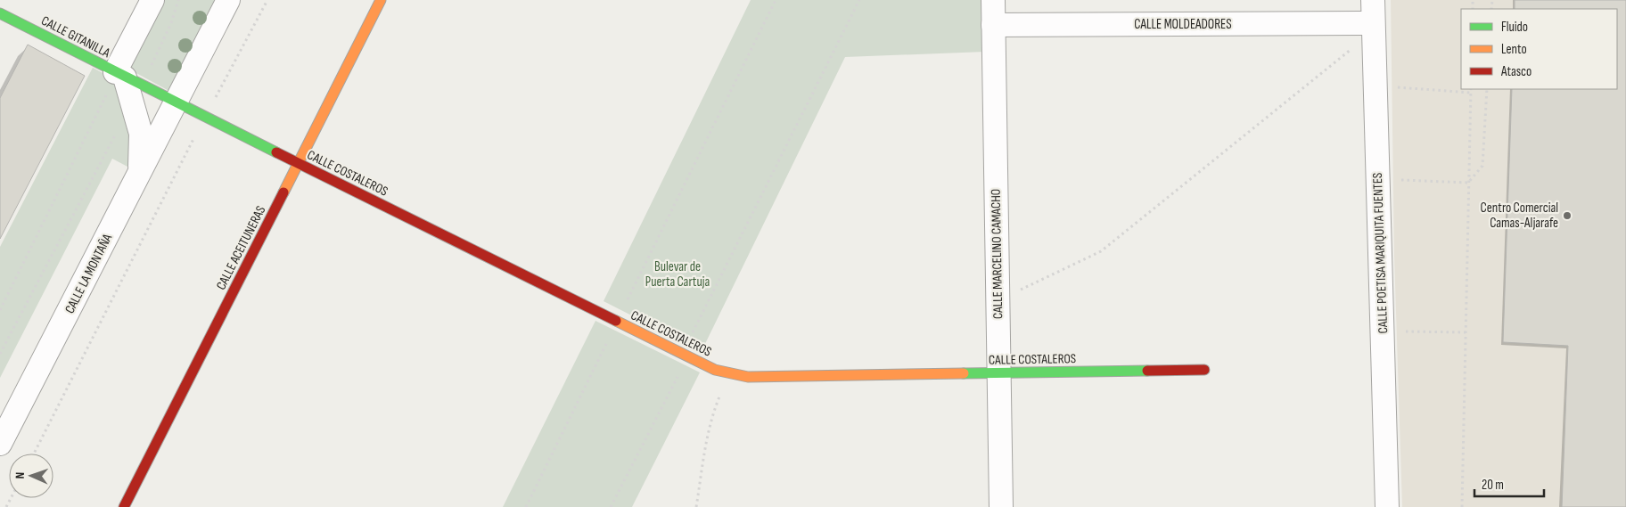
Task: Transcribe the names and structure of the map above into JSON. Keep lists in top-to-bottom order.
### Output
{
  "streets": {
    "street": [
      "CALLE MOLDEADORES",
      "CALLE GITANILLA",
      "CALLE COSTALEROS",
      "CALLE ACEITUNERAS",
      "CALLE POETISA MARIQUITA FUENTES",
      "CALLE MARCELINO CAMACHO",
      "CALLE LA MONTAÑA"
    ]
  },
  "crossings": [
    ["CALLE MOLDEADORES", "CALLE POETISA MARIQUITA FUENTES"],
    ["CALLE MOLDEADORES", "CALLE MARCELINO CAMACHO"],
    ["CALLE GITANILLA", "CALLE COSTALEROS"],
    ["CALLE GITANILLA", "CALLE LA MONTAÑA"],
    ["CALLE COSTALEROS", "CALLE ACEITUNERAS"],
    ["CALLE COSTALEROS", "CALLE MARCELINO CAMACHO"],
    ["CALLE COSTALEROS", "CALLE LA MONTAÑA"]
  ],
  "parks": ["Bulevar de Puerta Cartuja"],
  "places": ["Centro Comercial Camas-Aljarafe"],
  "legend": ["Fluido", "Lento", "Atasco"],
  "scale_bar": "20 m",
  "north": "left"
}
